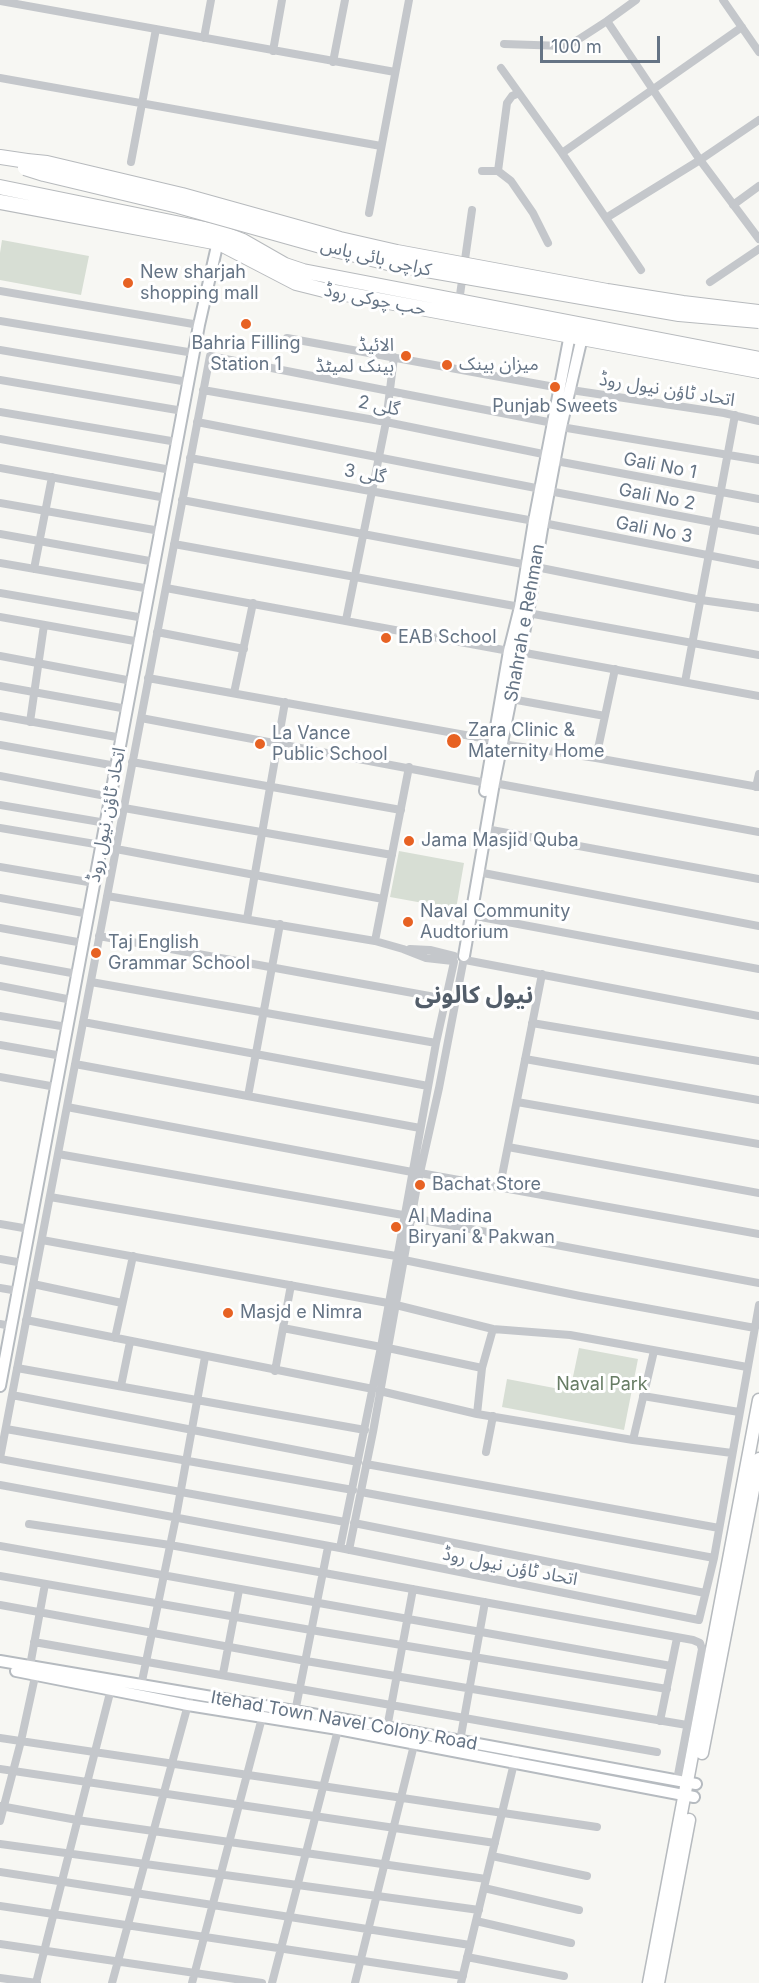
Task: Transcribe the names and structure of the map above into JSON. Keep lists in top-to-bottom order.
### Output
{
  "streets": {
    "highway": ["کراچی بائی پاس"],
    "street": [
      "اتحاد ٹاؤن نیول روڈ",
      "گلی 2",
      "Gali No 1",
      "گلی 3",
      "Gali No 2",
      "Gali No 3",
      "Shahrah e Rehman",
      "Itehad Town Navel Colony Road"
    ]
  },
  "crossings": [
    ["اتحاد ٹاؤن نیول روڈ", "گلی 2"],
    ["اتحاد ٹاؤن نیول روڈ", "گلی 3"],
    ["اتحاد ٹاؤن نیول روڈ", "Shahrah e Rehman"],
    ["گلی 2", "Gali No 1"],
    ["گلی 2", "Shahrah e Rehman"],
    ["Gali No 1", "Shahrah e Rehman"],
    ["گلی 3", "Gali No 3"],
    ["گلی 3", "Shahrah e Rehman"],
    ["Gali No 2", "Shahrah e Rehman"],
    ["Gali No 3", "Shahrah e Rehman"]
  ],
  "districts": ["نیول کالونی"],
  "parks": ["Naval Park"],
  "places": [
    "New sharjah shopping mall",
    "Bahria Filling Station 1",
    "الائیڈ بینک لمیٹڈ",
    "میزان بینک",
    "Punjab Sweets",
    "EAB School",
    "Zara Clinic & Maternity Home",
    "La Vance Public School",
    "Jama Masjid Quba",
    "Naval Community Audtorium",
    "Taj English Grammar School",
    "Bachat Store",
    "Al Madina Biryani & Pakwan",
    "Masjd e Nimra"
  ],
  "scale_bar": "100 m"
}
